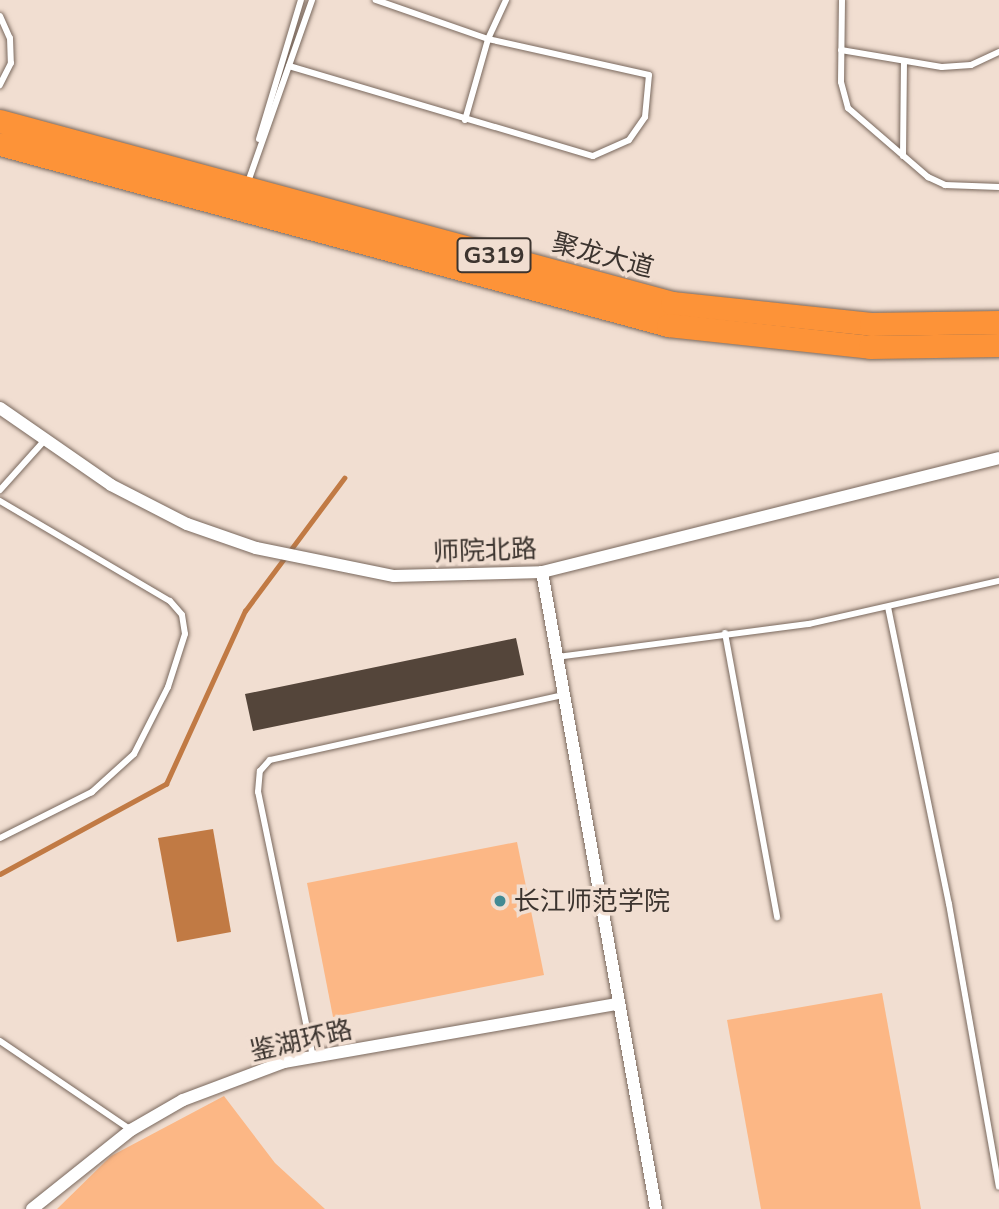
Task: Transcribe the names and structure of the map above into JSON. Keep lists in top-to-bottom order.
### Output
{
  "streets": {
    "highway": ["G319", "聚龙大道"],
    "street": ["师院北路", "鉴湖环路"]
  },
  "places": ["长江师范学院"]
}
